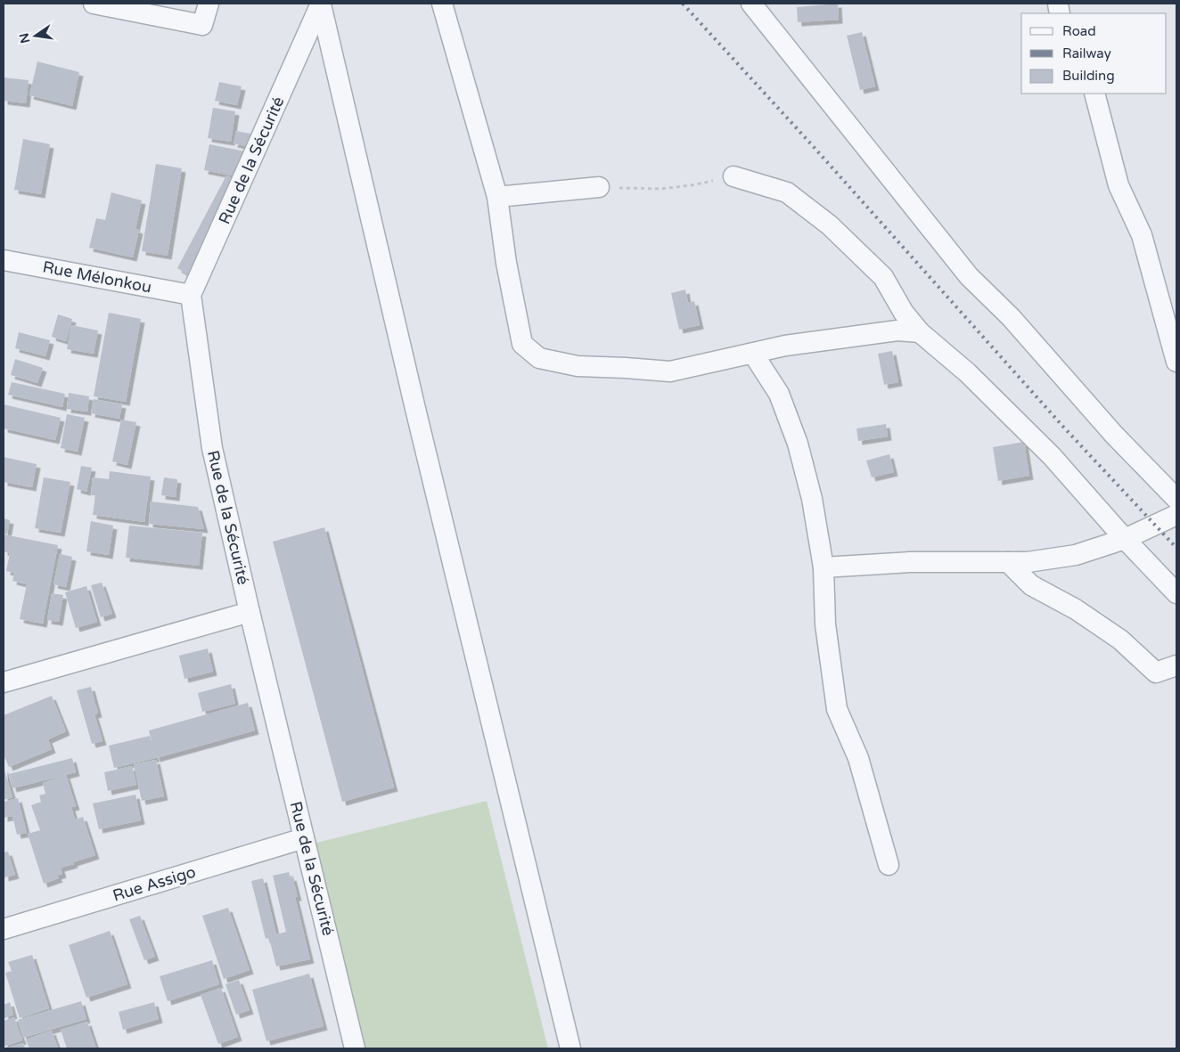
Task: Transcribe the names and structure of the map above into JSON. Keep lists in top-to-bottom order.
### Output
{
  "streets": {
    "street": ["Rue de la Sécurité", "Rue Mélonkou", "Rue Assigo"]
  },
  "crossings": [
    ["Rue de la Sécurité", "Rue Mélonkou"],
    ["Rue de la Sécurité", "Rue Assigo"]
  ],
  "legend": ["Road", "Railway", "Building"],
  "north": "left"
}
